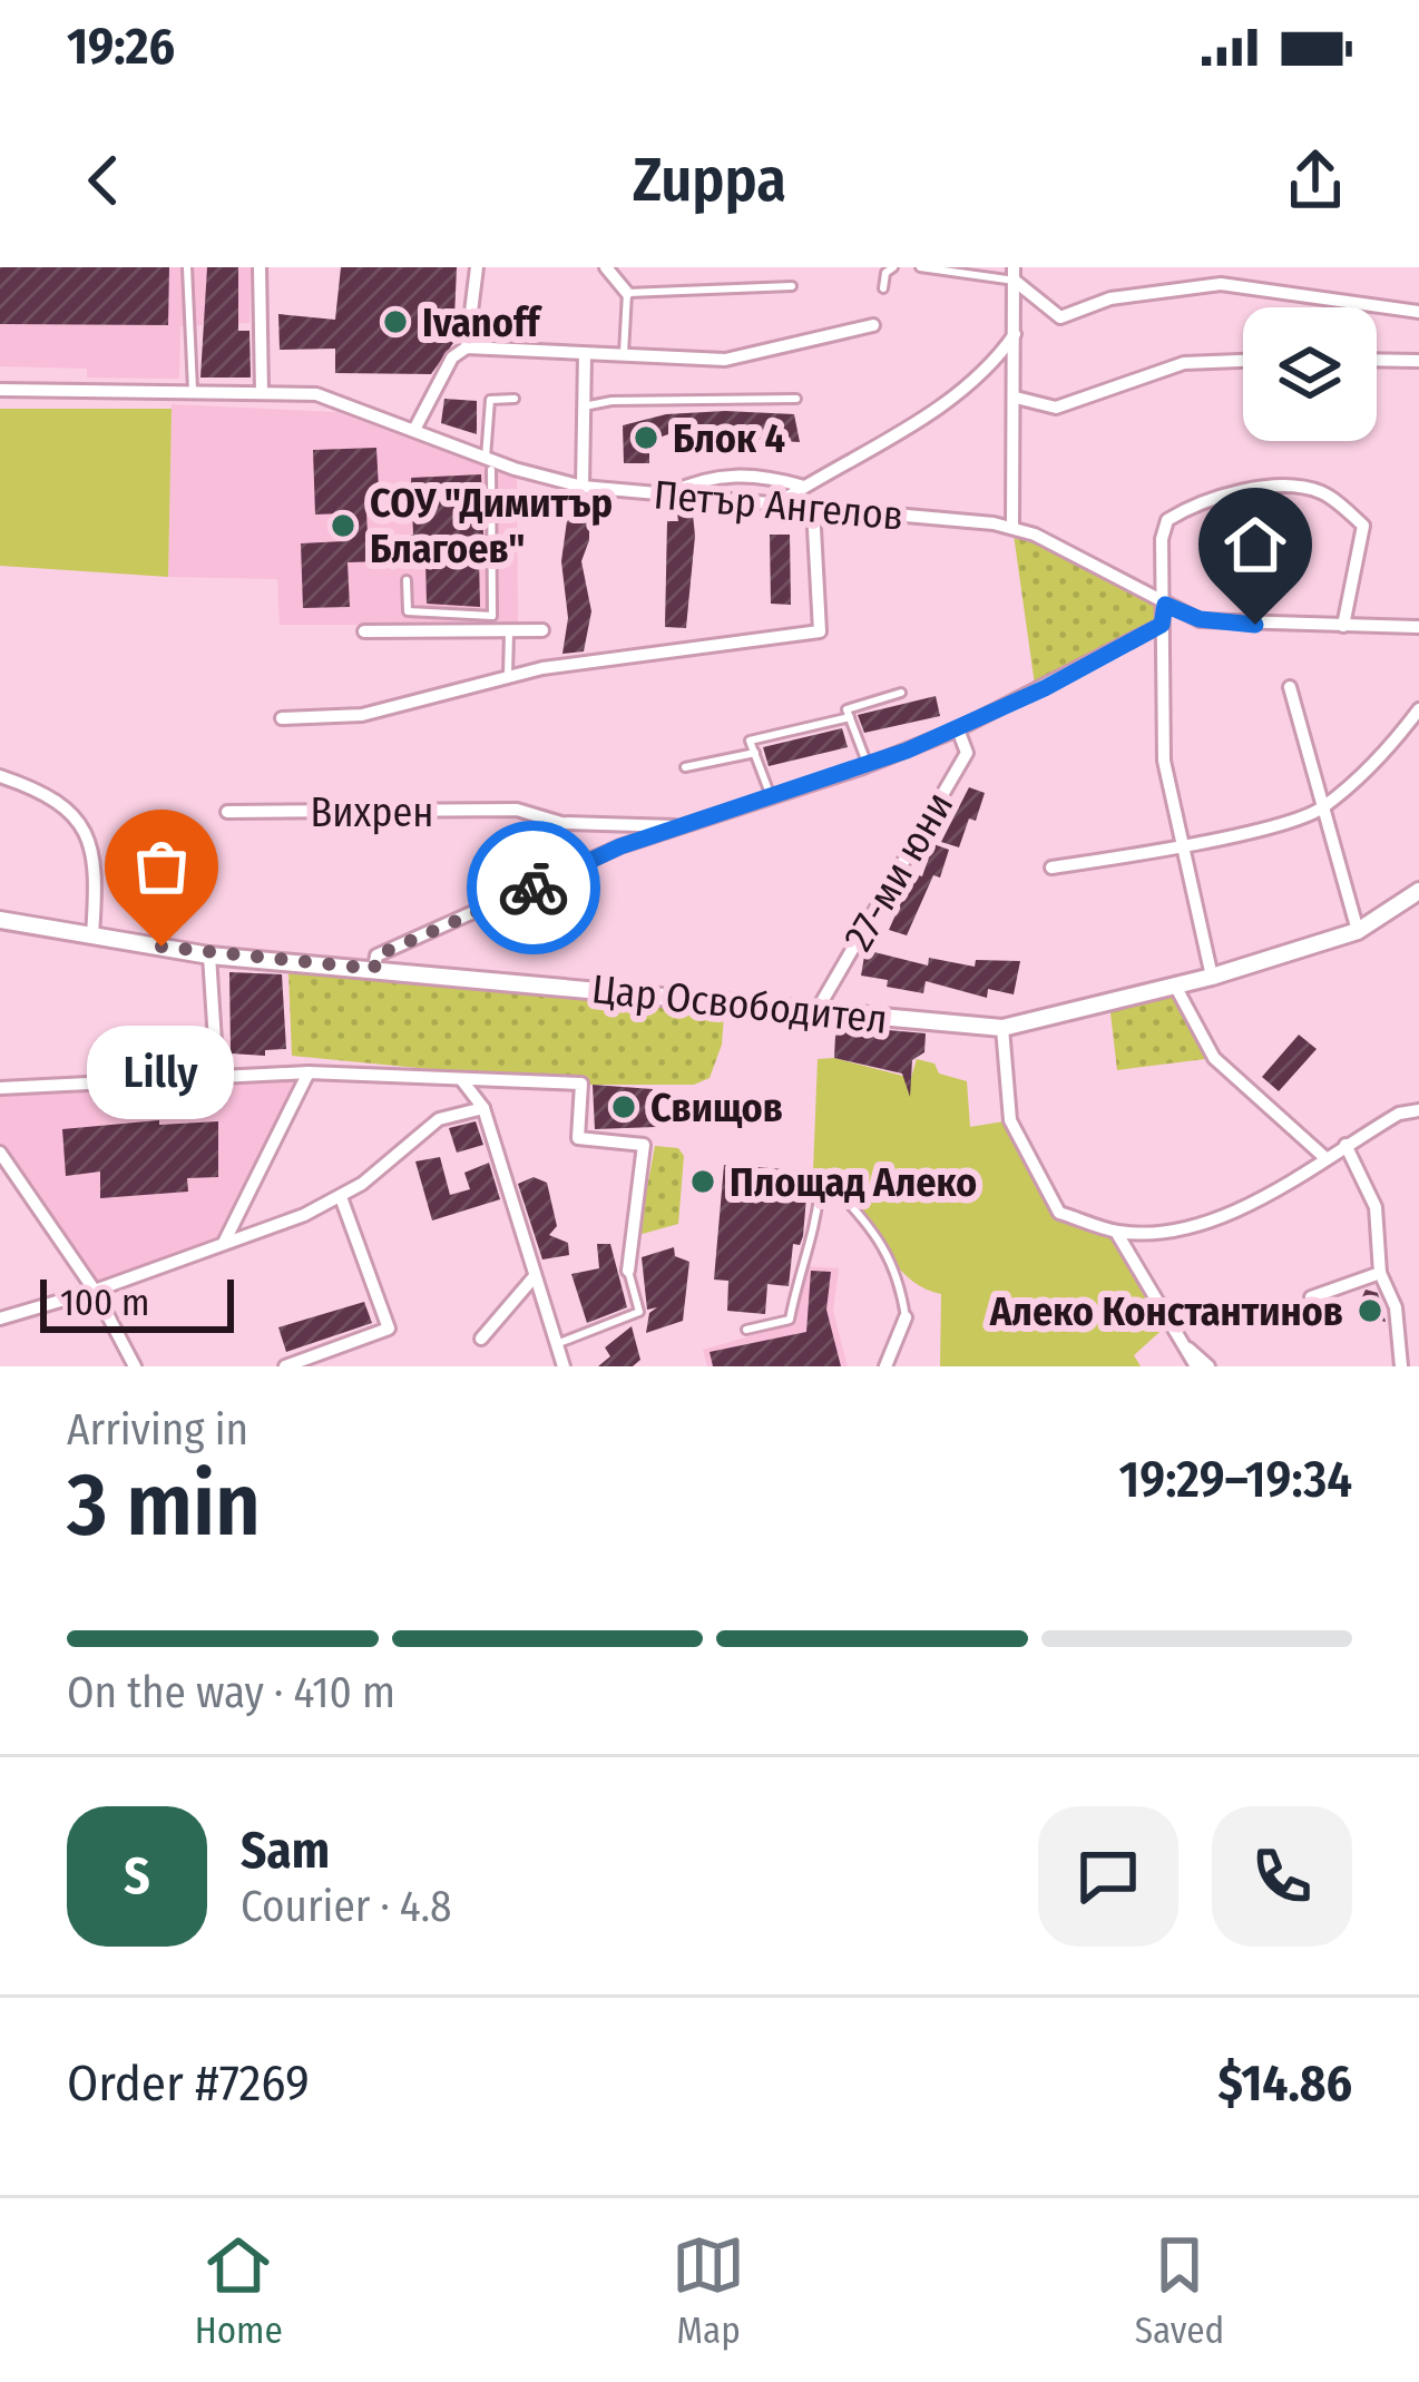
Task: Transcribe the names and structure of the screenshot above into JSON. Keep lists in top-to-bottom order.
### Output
{
  "streets": {
    "street": [
      "Петър Ангелов",
      "Вихрен",
      "27-ми юни",
      "Цар Освободител"
    ]
  },
  "crossings": [
    ["27-ми юни", "Цар Освободител"]
  ],
  "places": [
    "Ivanoff",
    "Блок 4",
    "СОУ \"Димитър Благоев\"",
    "Lilly",
    "Свищов",
    "Площад Алеко",
    "Алеко Константинов"
  ],
  "scale_bar": "100 m",
  "page": {
    "status": "19:26",
    "header": "Zuppa",
    "bubble": "Lilly",
    "scale": "100 m",
    "heading": ["3 min", "Arriving in", "19:29–19:34"],
    "panel": [
      "Sam",
      "Courier · 4.8",
      "Order #7269",
      "$14.86"
    ],
    "bar": "On the way · 410 m",
    "round": "S",
    "tabs": ["Home", "Map", "Saved"]
  }
}
